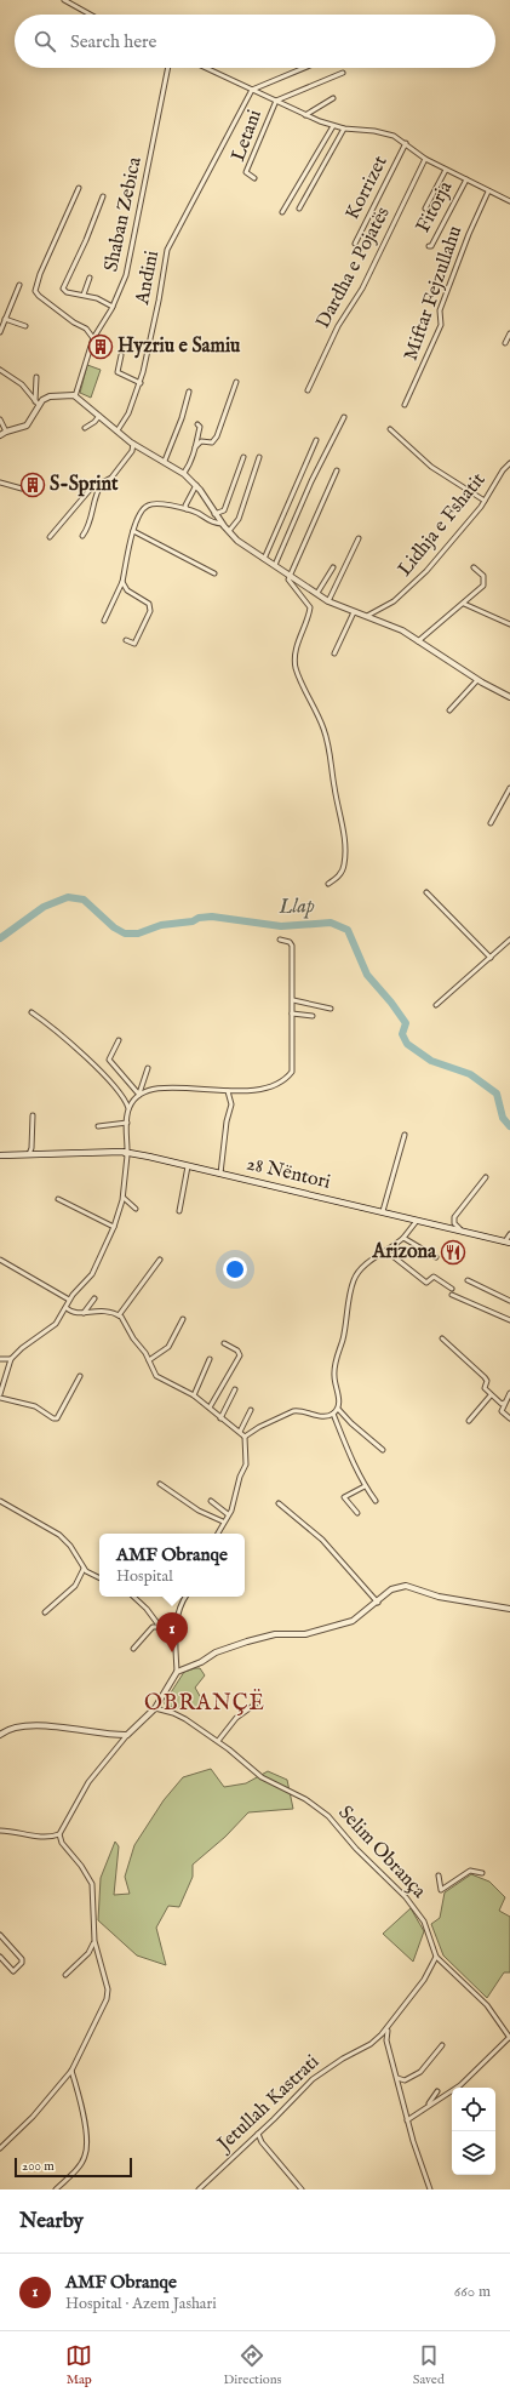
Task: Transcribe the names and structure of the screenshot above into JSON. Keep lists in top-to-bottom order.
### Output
{
  "streets": {
    "main road": ["28 Nëntori"],
    "street": [
      "Letani",
      "Korrizet",
      "Fitorja",
      "Shaban Zebica",
      "Dardha e Pojatës",
      "Andini",
      "Miftar Fejzullahu",
      "Lidhja e Fshatit",
      "Selim Obrança",
      "Jetullah Kastrati"
    ]
  },
  "crossings": [
    ["Letani", "Korrizet"],
    ["Korrizet", "Fitorja"],
    ["Korrizet", "Dardha e Pojatës"],
    ["Korrizet", "Andini"],
    ["Fitorja", "Dardha e Pojatës"],
    ["Fitorja", "Miftar Fejzullahu"],
    ["Selim Obrança", "Jetullah Kastrati"]
  ],
  "districts": ["OBRANÇË"],
  "water": ["Llap"],
  "places": {
    "building": ["Hyzriu e Samiu", "S-Sprint"],
    "restaurant": ["Arizona"]
  },
  "scale_bar": "200 m",
  "page": {
    "search": "Search here",
    "popup": ["AMF Obranqe", "Hospital"],
    "pins": "1",
    "scale": "200 m",
    "heading": "Nearby",
    "list": [
      {
        "mark": "1",
        "name": "AMF Obranqe",
        "note": "Hospital · Azem Jashari",
        "value": "660 m"
      }
    ],
    "nav": ["Map", "Directions", "Saved"]
  }
}
